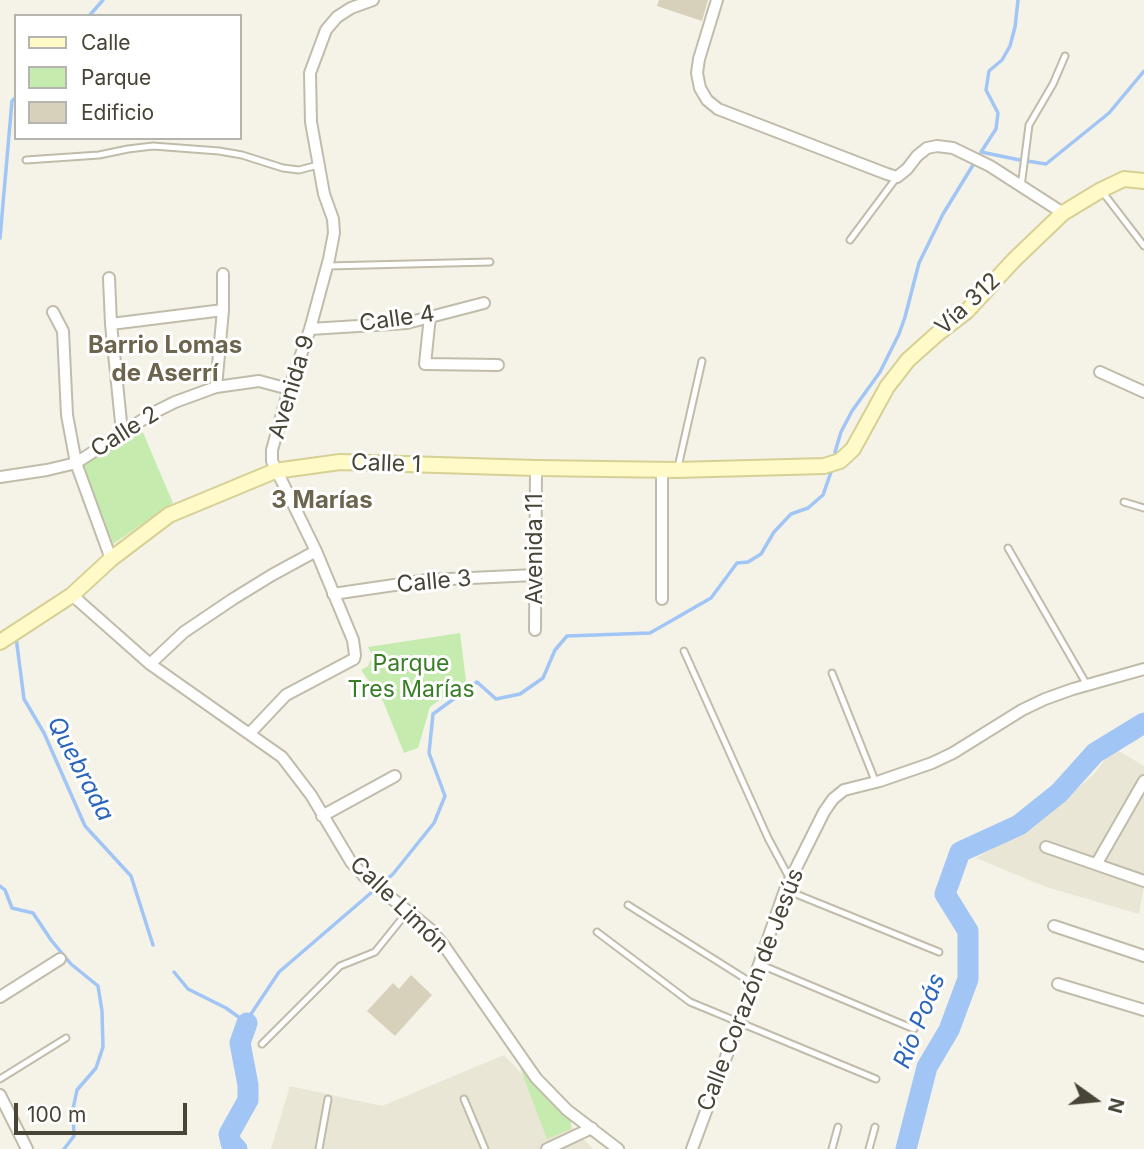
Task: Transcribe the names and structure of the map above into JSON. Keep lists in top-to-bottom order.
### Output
{
  "streets": {
    "street": [
      "Vía 312",
      "Calle 4",
      "Avenida 9",
      "Calle 2",
      "Calle 1",
      "Avenida 11",
      "Calle 3",
      "Calle Limón",
      "Calle Corazón de Jesús"
    ]
  },
  "crossings": [
    ["Vía 312", "Calle 1"],
    ["Calle 4", "Avenida 9"],
    ["Avenida 9", "Calle 2"],
    ["Avenida 9", "Calle 1"],
    ["Avenida 9", "Calle 3"],
    ["Avenida 9", "Calle Limón"],
    ["Calle 1", "Avenida 11"],
    ["Calle 1", "Calle Limón"],
    ["Avenida 11", "Calle 3"]
  ],
  "districts": ["Barrio Lomas de Aserrí", "3 Marías"],
  "water": ["Quebrada", "Río Poás"],
  "parks": ["Parque Tres Marías"],
  "legend": ["Calle", "Parque", "Edificio"],
  "scale_bar": "100 m",
  "north": "right"
}
